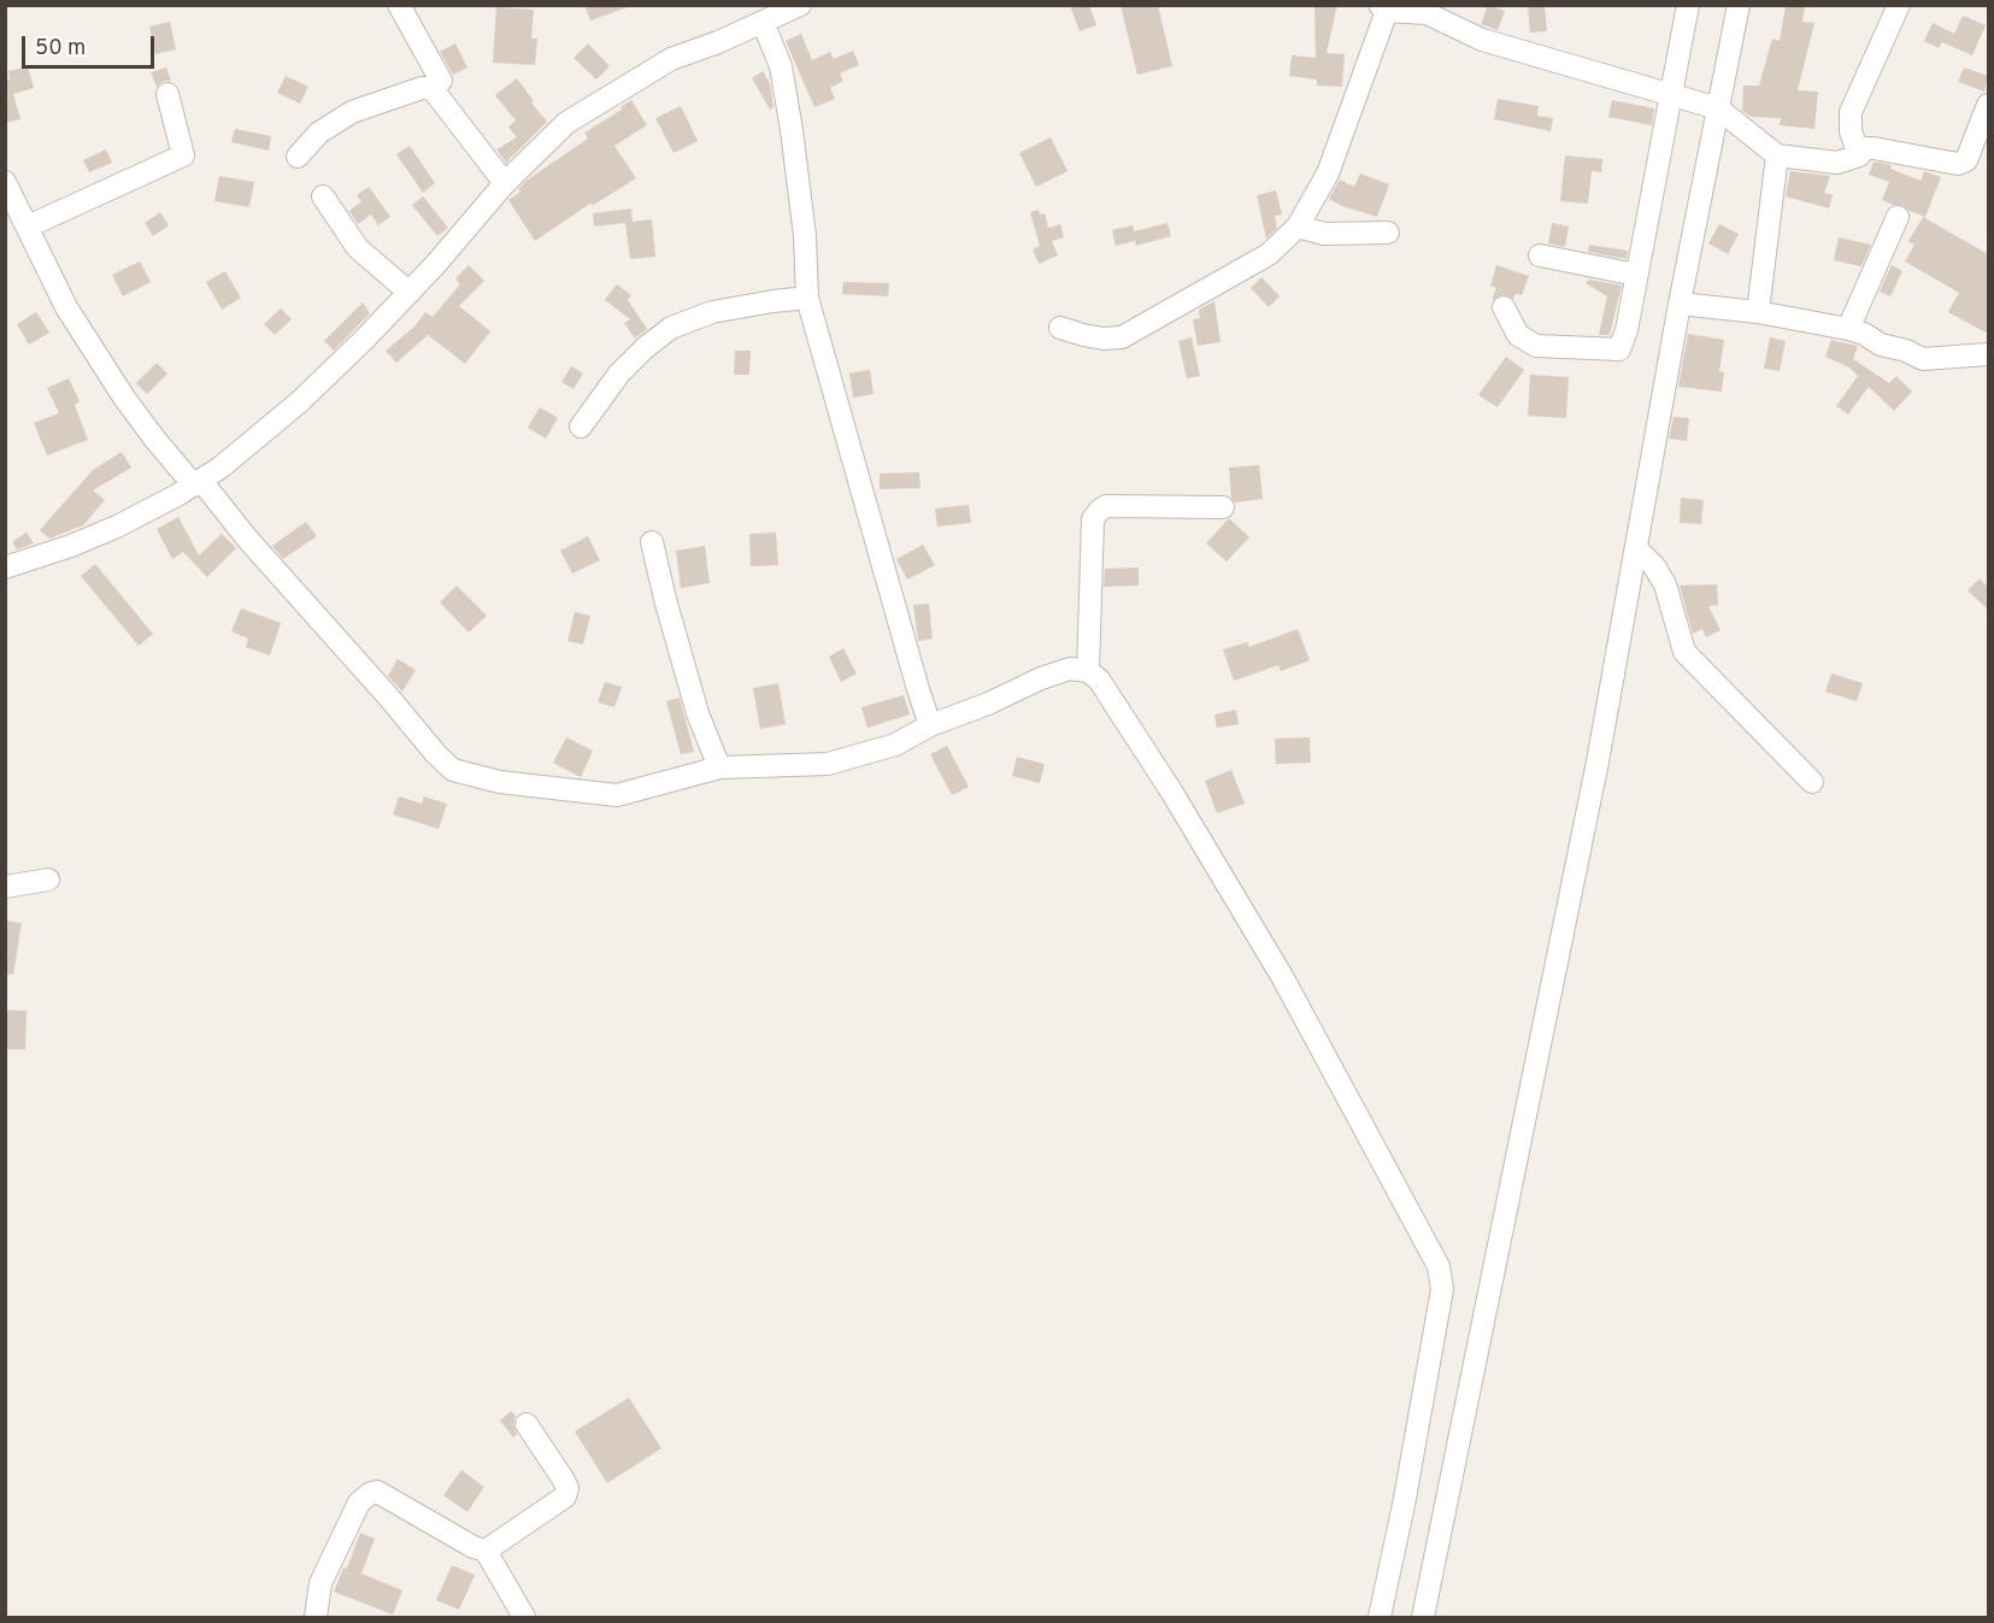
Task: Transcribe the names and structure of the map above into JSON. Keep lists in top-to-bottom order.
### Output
{
  "scale_bar": "50 m"
}
